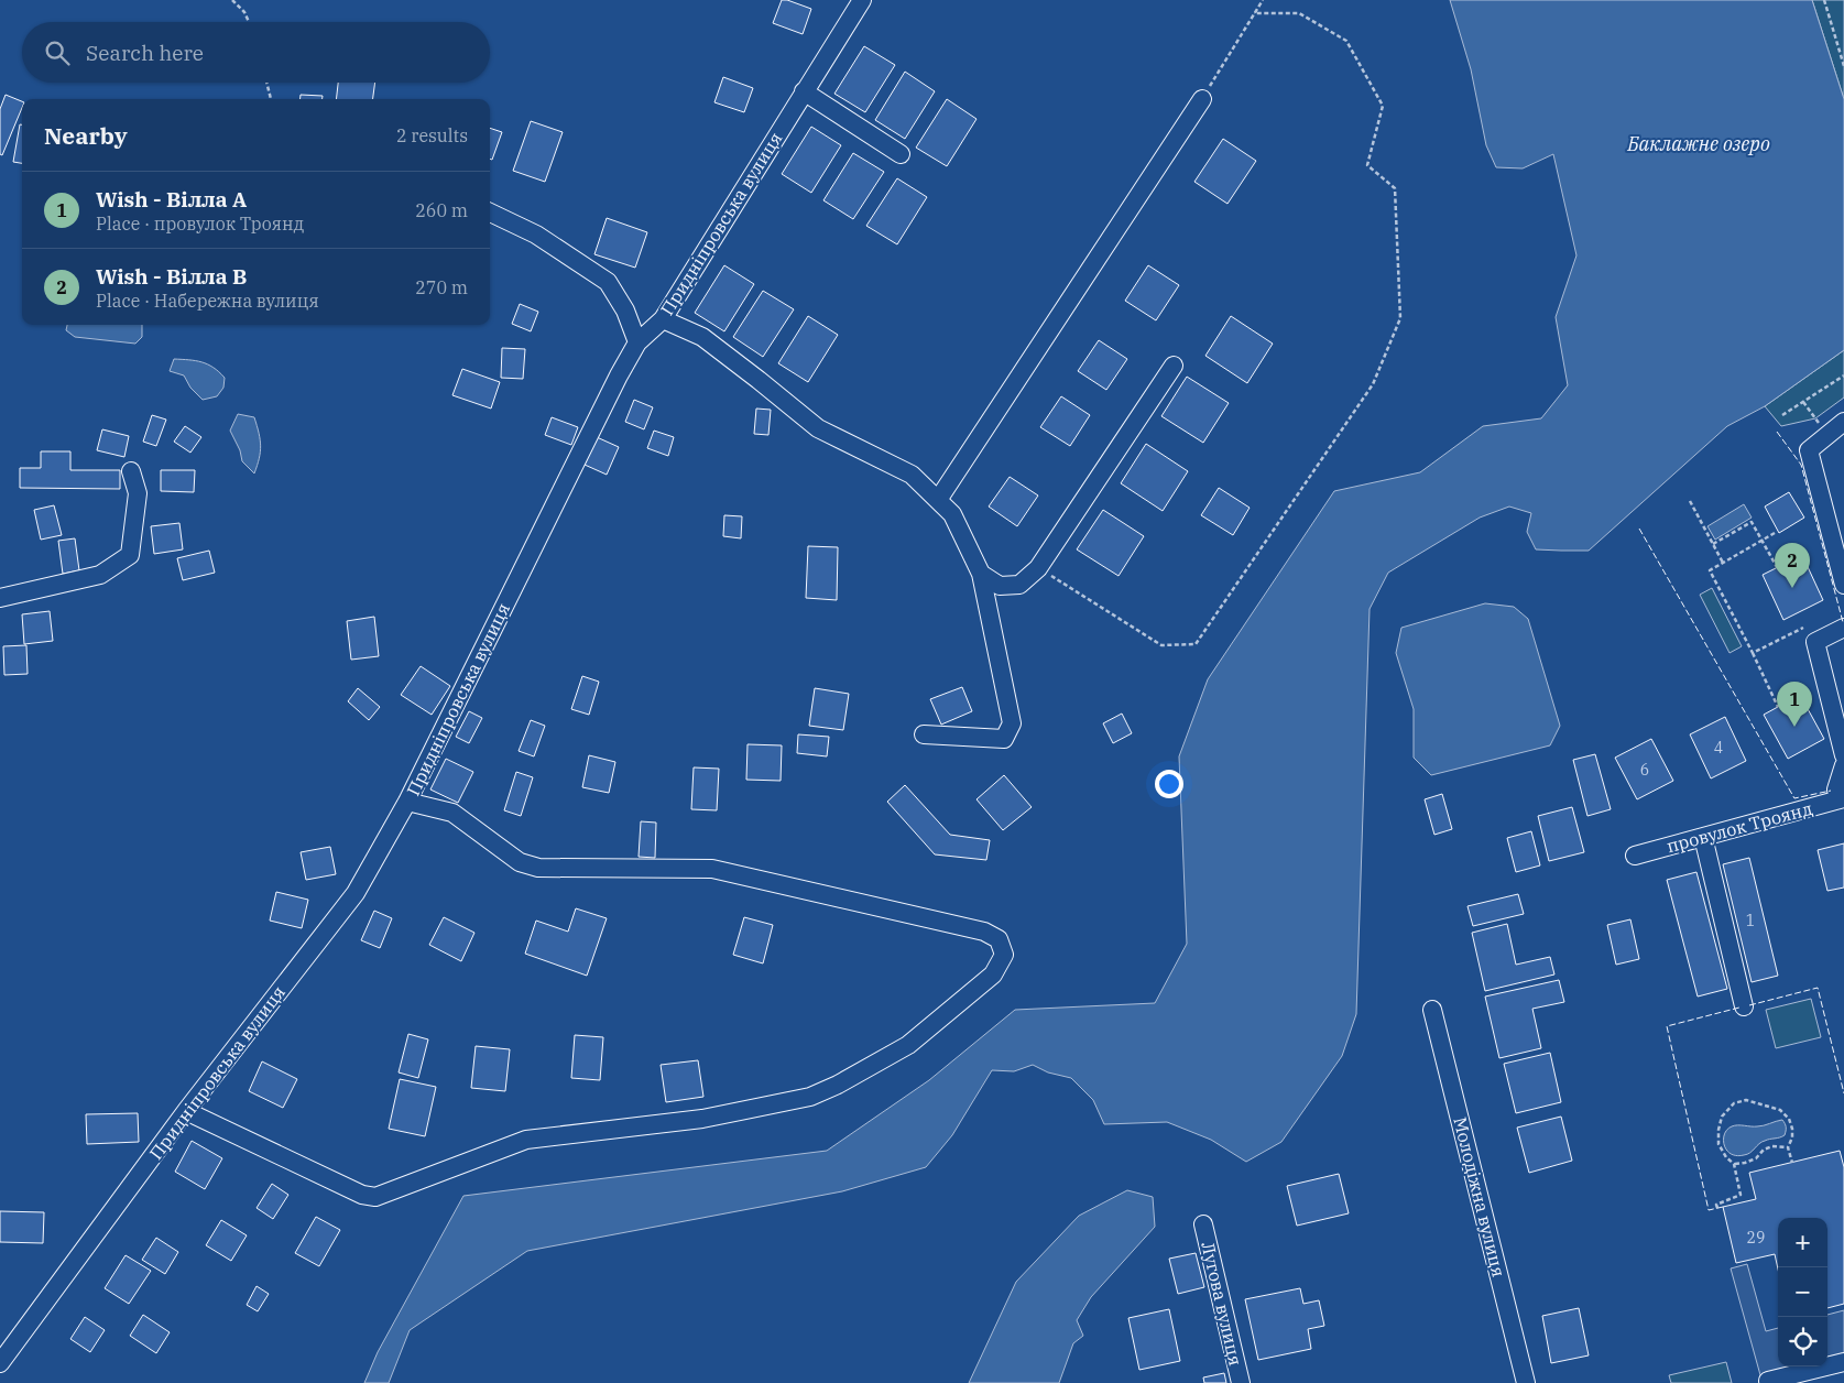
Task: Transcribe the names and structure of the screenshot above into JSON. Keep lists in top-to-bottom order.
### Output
{
  "streets": {
    "street": [
      "Придніпровська вулиця",
      "провулок Троянд",
      "Молодіжна вулиця",
      "Лугова вулиця"
    ]
  },
  "water": ["Баклажне озеро"],
  "house_numbers": [
    "4",
    "6",
    "1",
    "29"
  ],
  "page": {
    "search": "Search here",
    "heading": ["Nearby", "2 results"],
    "list": [
      {
        "mark": "1",
        "name": "Wish - Вілла А",
        "note": "Place · провулок Троянд",
        "value": "260 m"
      },
      {
        "mark": "2",
        "name": "Wish - Вілла B",
        "note": "Place · Набережна вулиця",
        "value": "270 m"
      }
    ],
    "pins": ["2", "1"],
    "map_buttons": ["+", "−"]
  }
}
